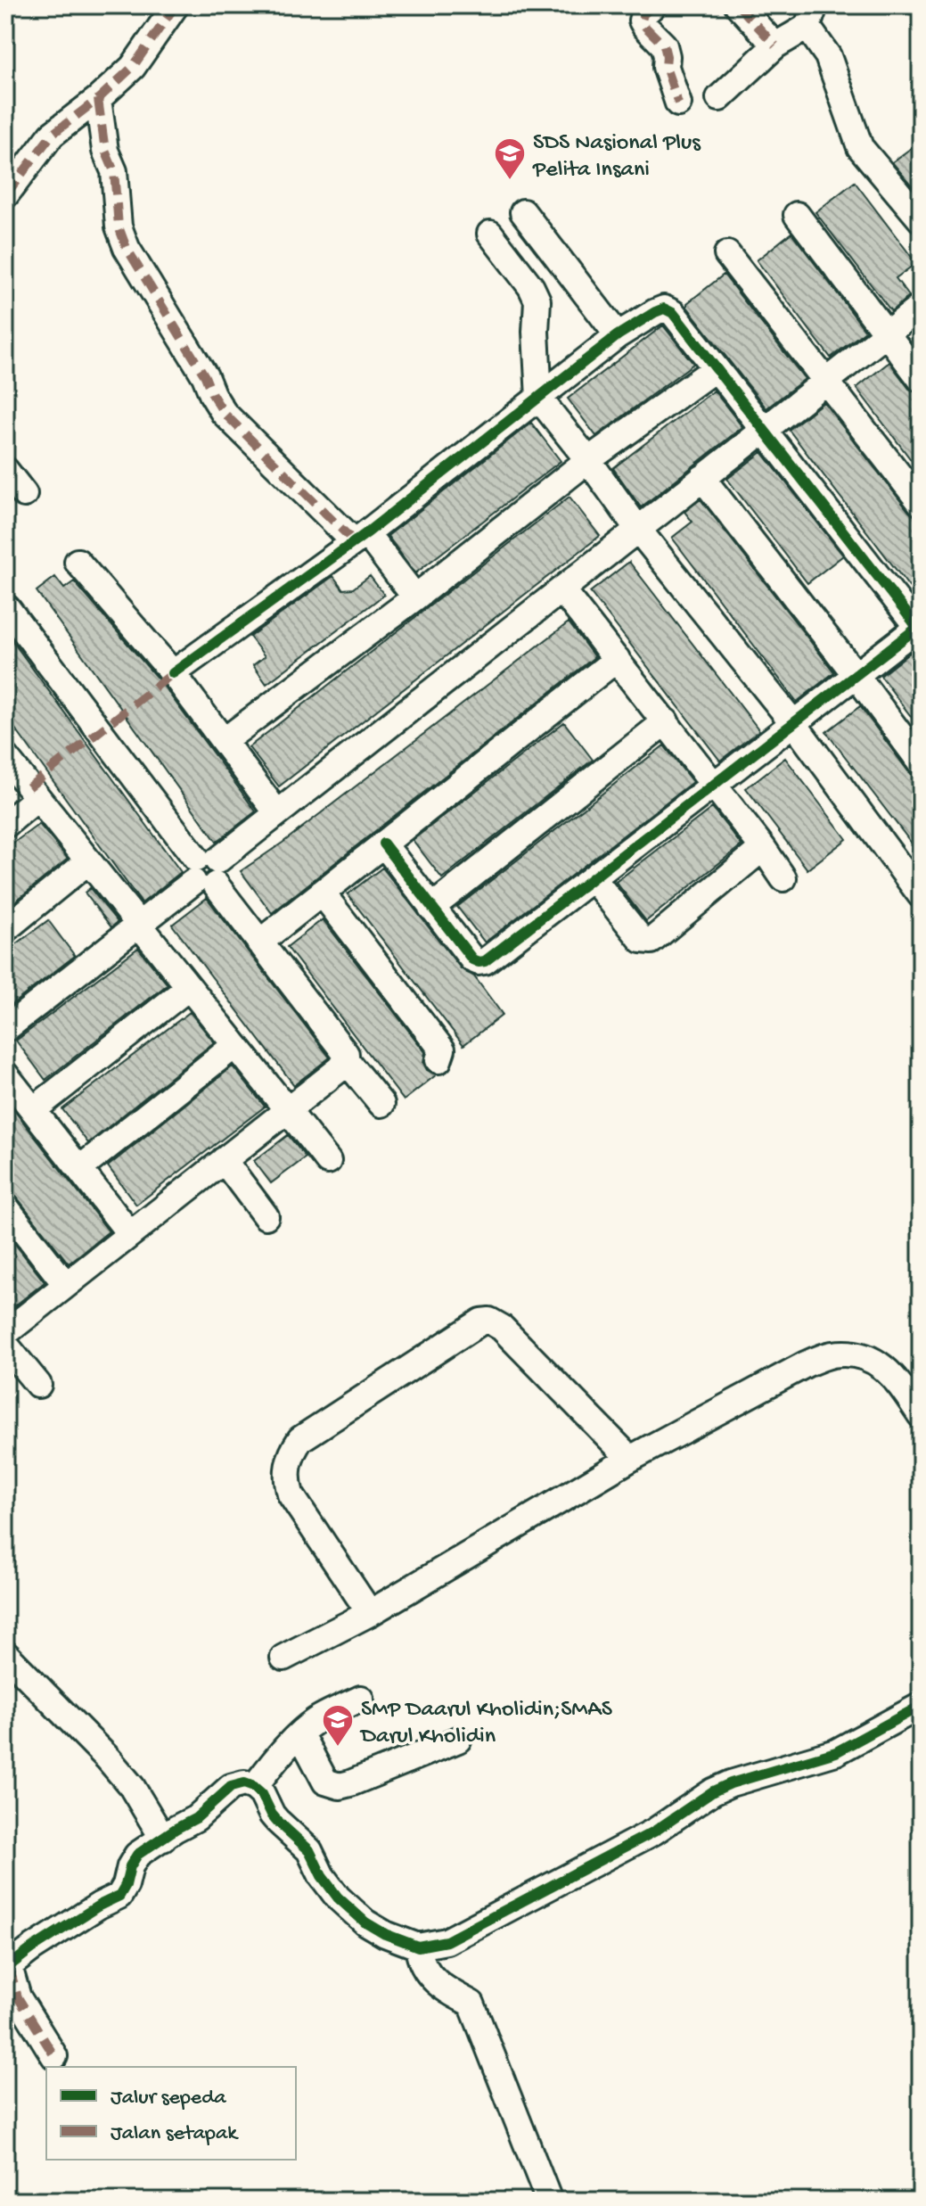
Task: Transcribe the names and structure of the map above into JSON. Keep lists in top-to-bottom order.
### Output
{
  "places": {
    "school or university": ["SDS Nasional Plus Pelita Insani", "SMP Daarul Kholidin;SMAS Darul Kholidin"]
  },
  "legend": ["Jalur sepeda", "Jalan setapak"]
}
